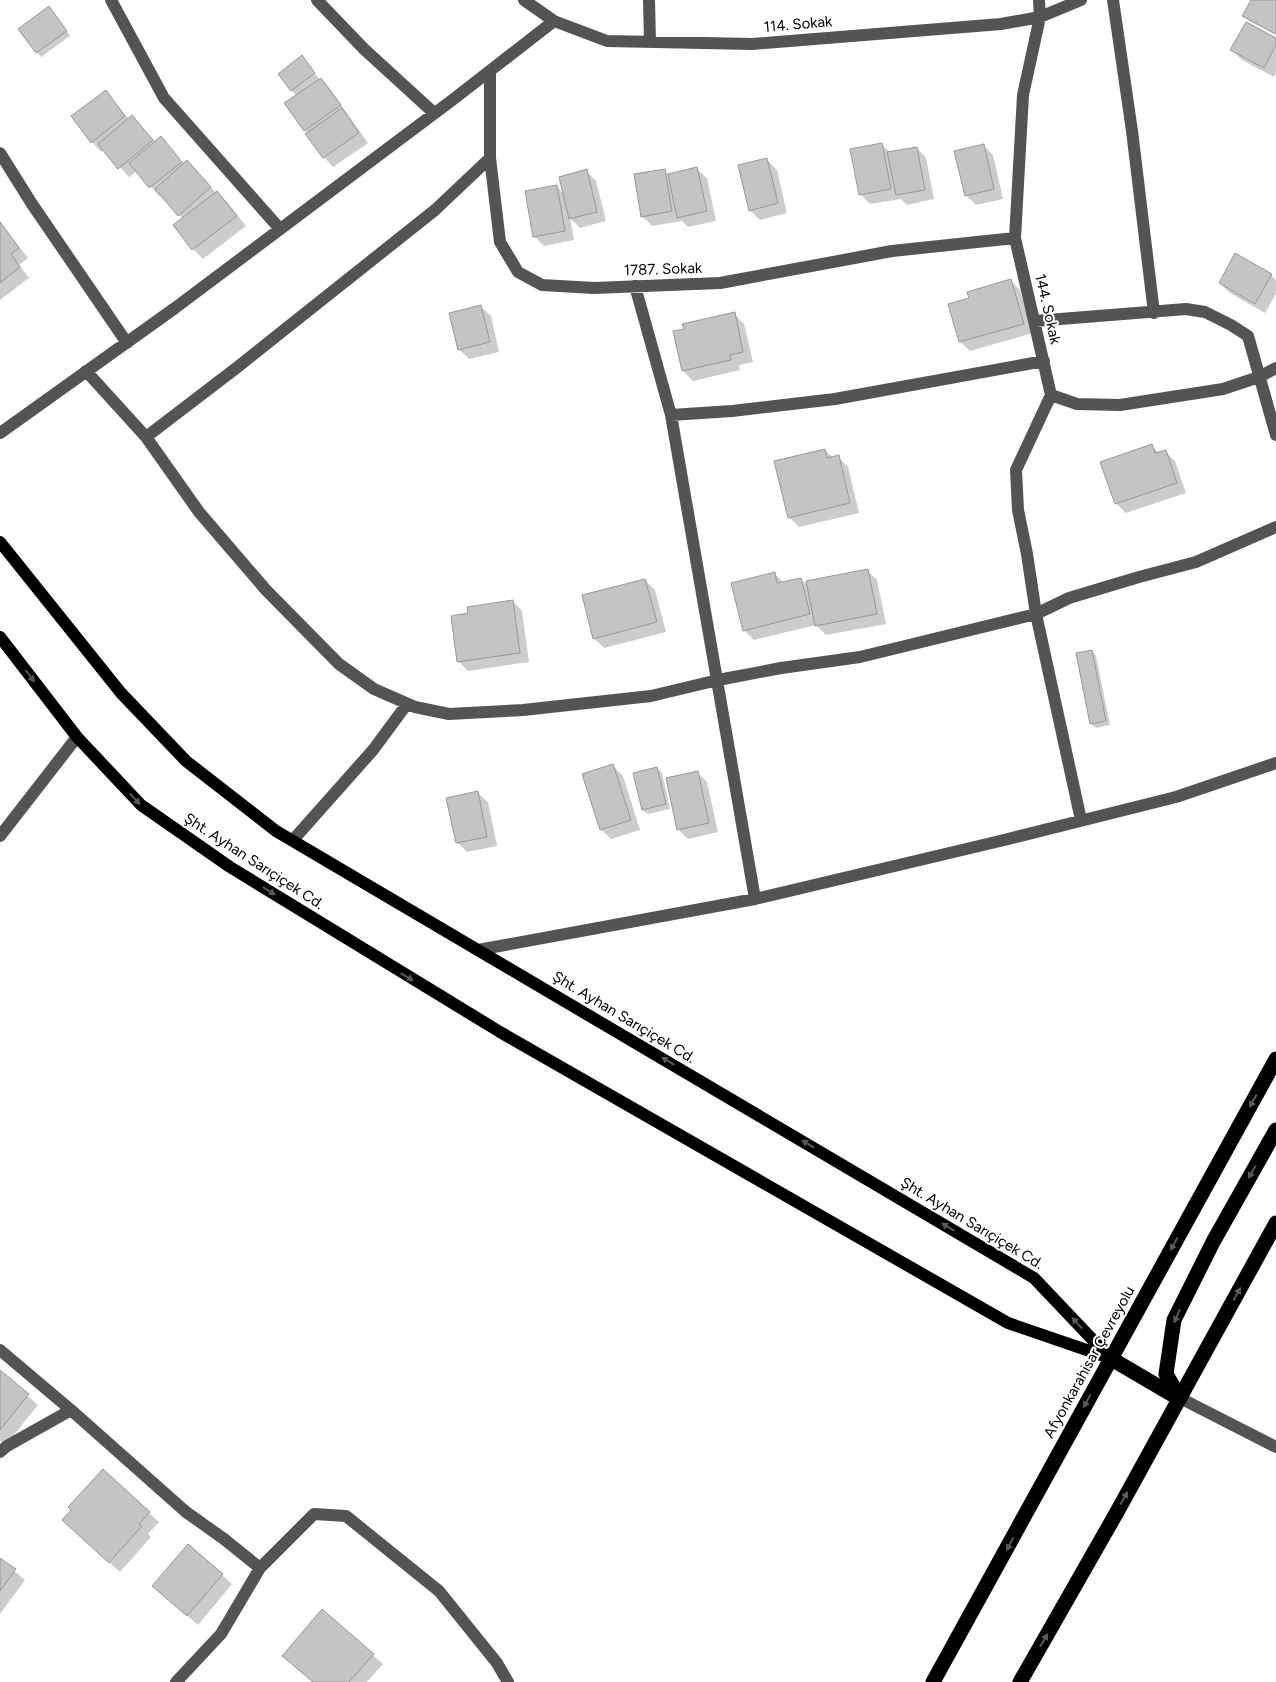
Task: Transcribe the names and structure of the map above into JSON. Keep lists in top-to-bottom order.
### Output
{
  "streets": {
    "highway": ["Afyonkarahisar Çevreyolu"],
    "main road": ["Şht. Ayhan Sarıçiçek Cd."],
    "street": ["114. Sokak", "1787. Sokak", "144. Sokak"]
  },
  "crossings": [
    ["114. Sokak", "144. Sokak"],
    ["1787. Sokak", "144. Sokak"],
    ["Şht. Ayhan Sarıçiçek Cd.", "Afyonkarahisar Çevreyolu"]
  ]
}
